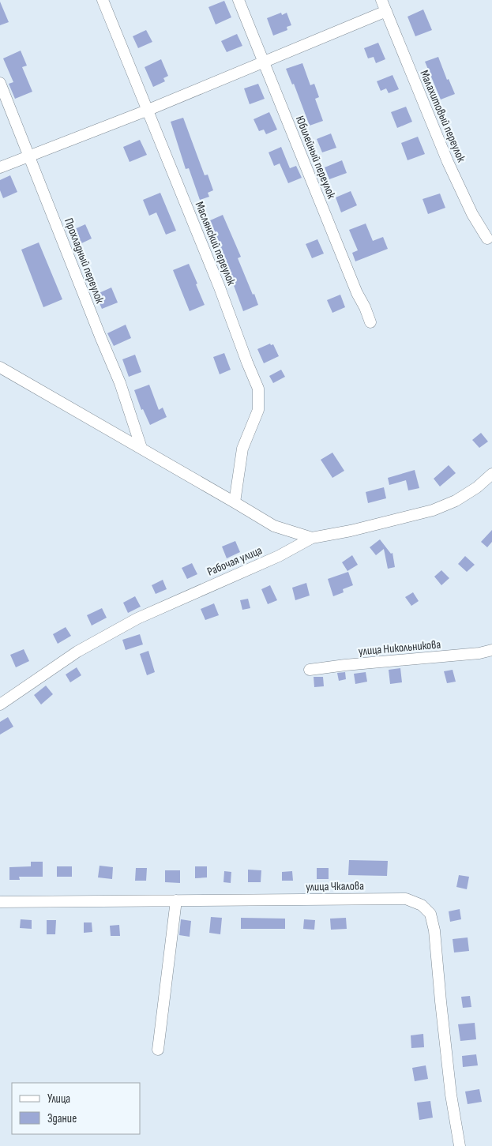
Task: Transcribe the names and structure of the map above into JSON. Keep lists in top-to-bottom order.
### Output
{
  "streets": {
    "street": [
      "Малахитовый переулок",
      "Юбилейный переулок",
      "Маслянский переулок",
      "Прохладный переулок",
      "Рабочая улица",
      "улица Никольникова",
      "улица Чкалова"
    ]
  },
  "legend": ["Улица", "Здание"]
}
